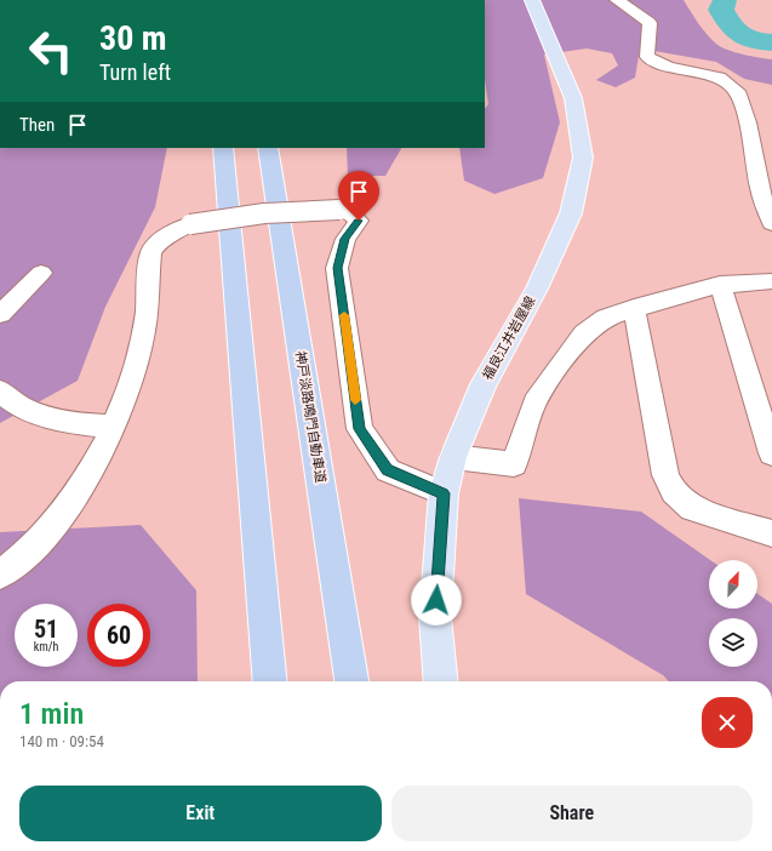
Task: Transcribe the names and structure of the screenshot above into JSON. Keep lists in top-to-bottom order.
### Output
{
  "streets": {
    "highway": ["神戸淡路鳴門自動車道"],
    "main road": ["福良江井岩屋線"]
  },
  "north": "top right",
  "page": {
    "turn": ["30 m", "Turn left"],
    "then": "Then",
    "speed": "51 km/h",
    "limit": "60",
    "heading": ["1 min", "140 m · 09:54"],
    "buttons": ["Exit", "Share"]
  }
}
